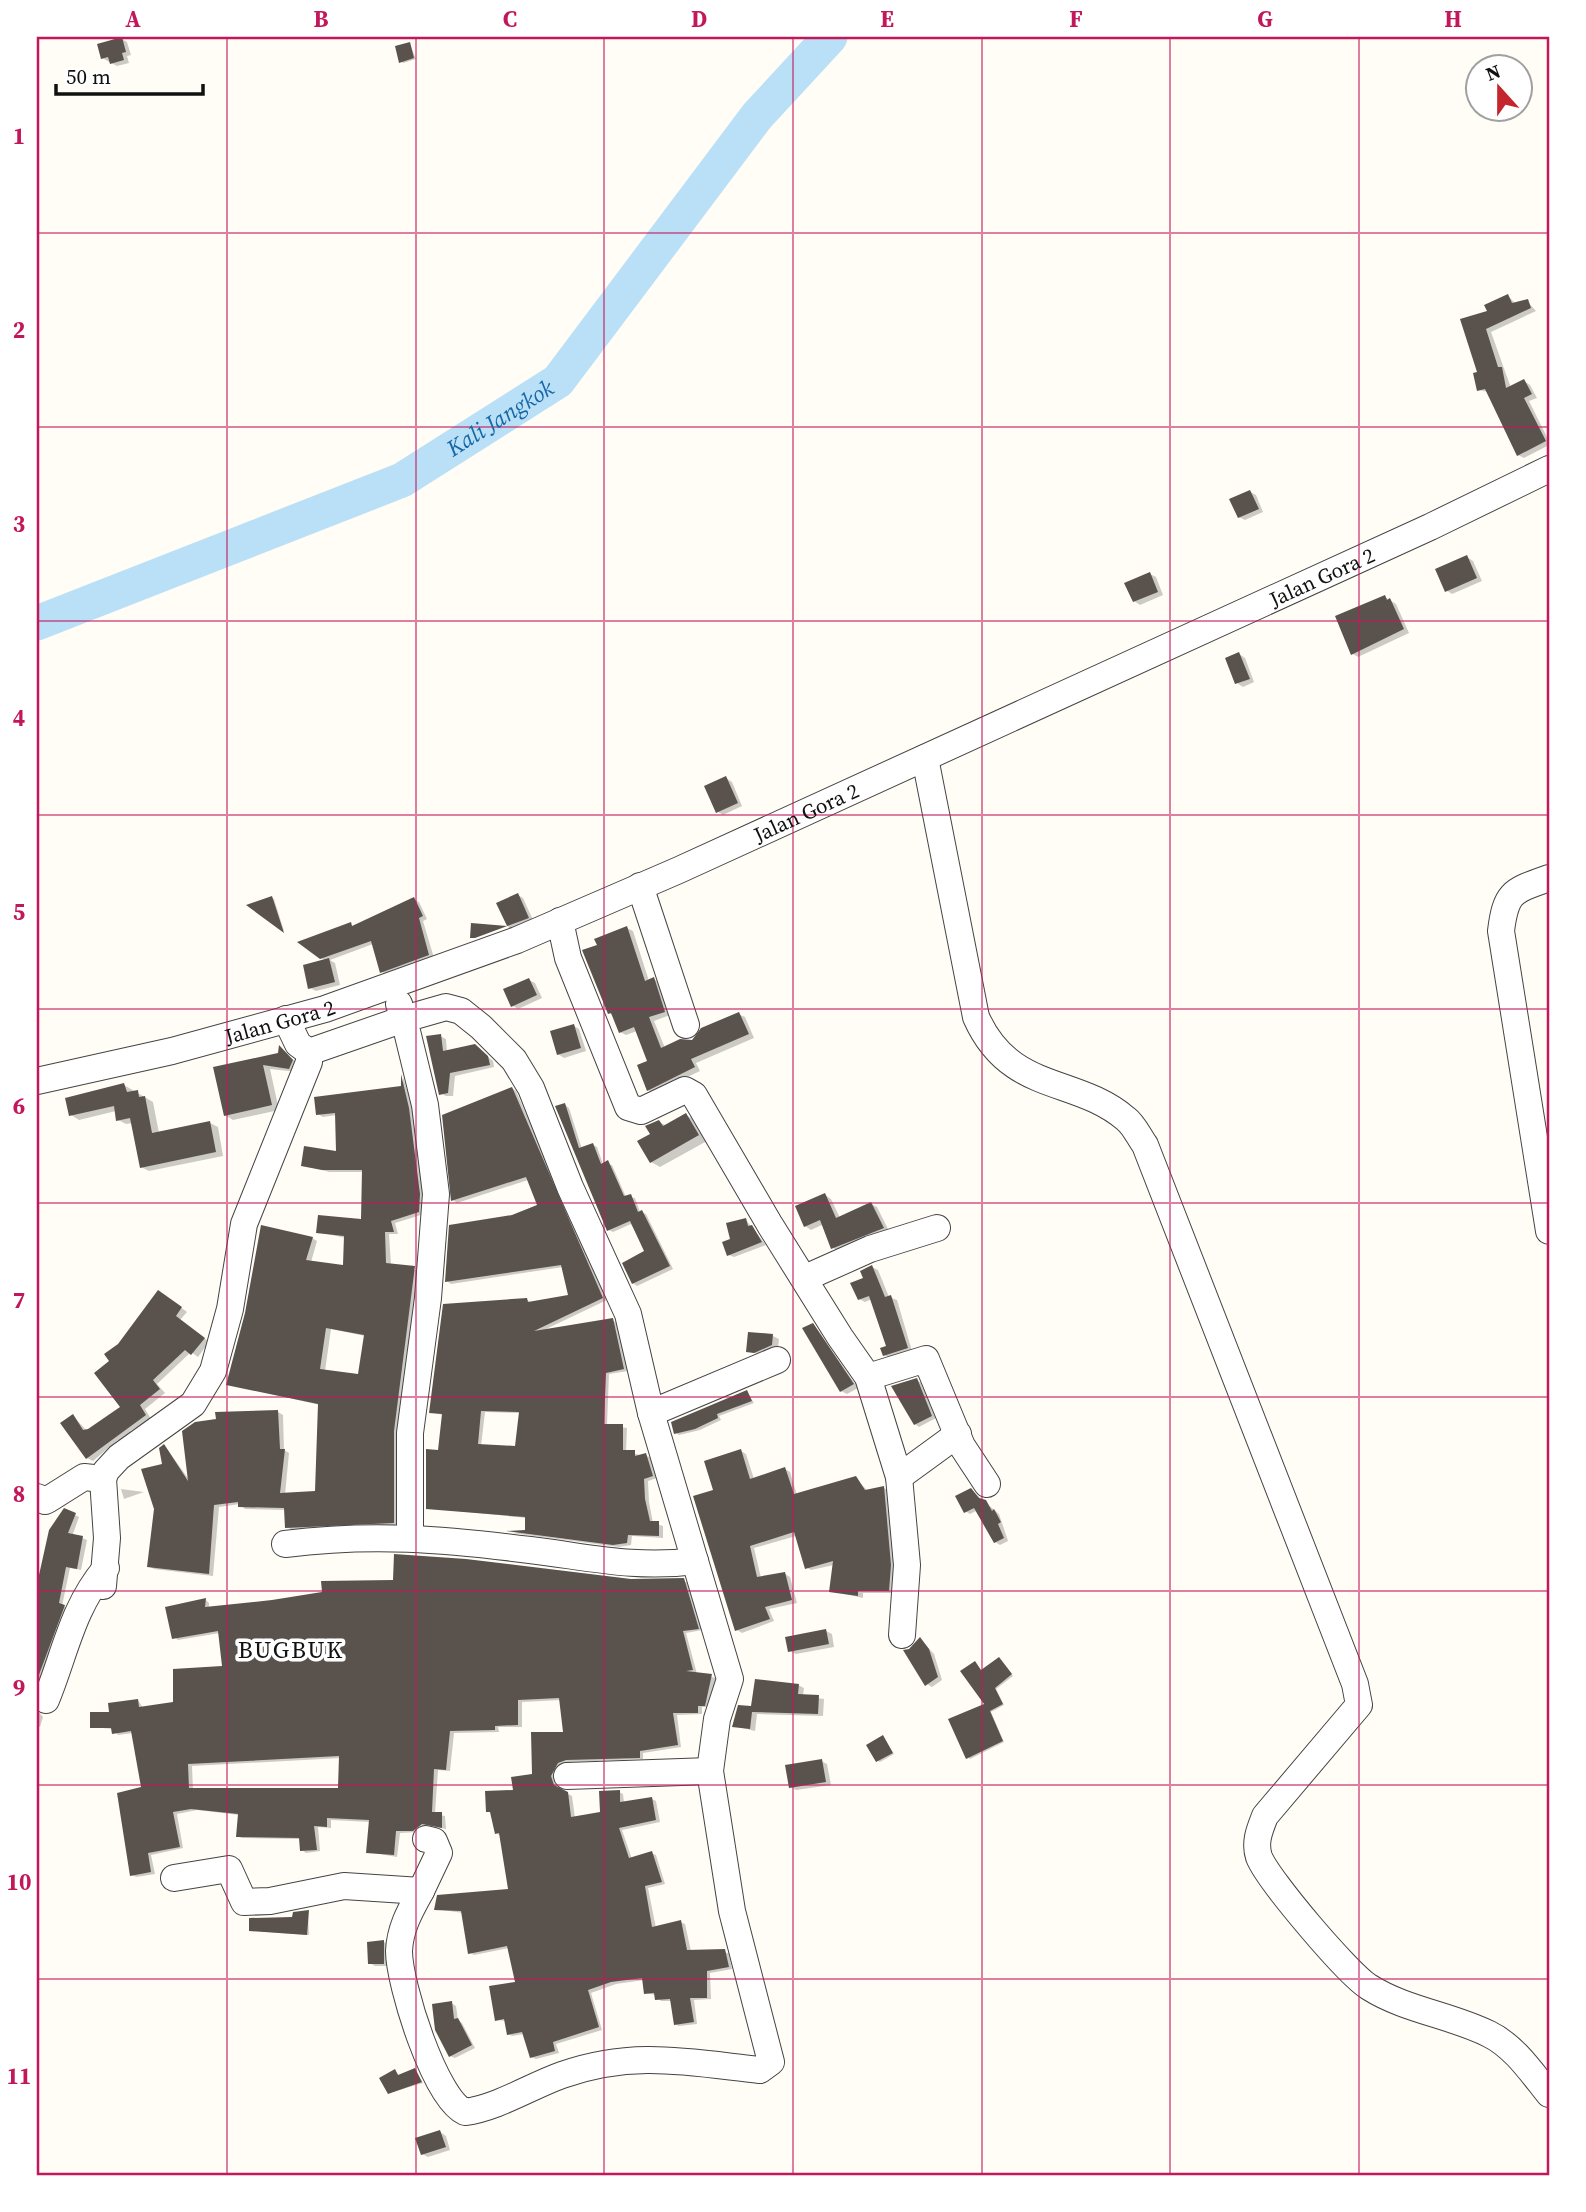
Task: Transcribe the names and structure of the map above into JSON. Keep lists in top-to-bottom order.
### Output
{
  "streets": {
    "street": ["Jalan Gora 2"]
  },
  "districts": ["BUGBUK"],
  "water": ["Kali Jangkok"],
  "scale_bar": "50 m",
  "north": "top",
  "grid": {
    "columns": [
      "A",
      "B",
      "C",
      "D",
      "E",
      "F",
      "G",
      "H"
    ],
    "rows": [
      "1",
      "2",
      "3",
      "4",
      "5",
      "6",
      "7",
      "8",
      "9",
      "10",
      "11"
    ]
  }
}
